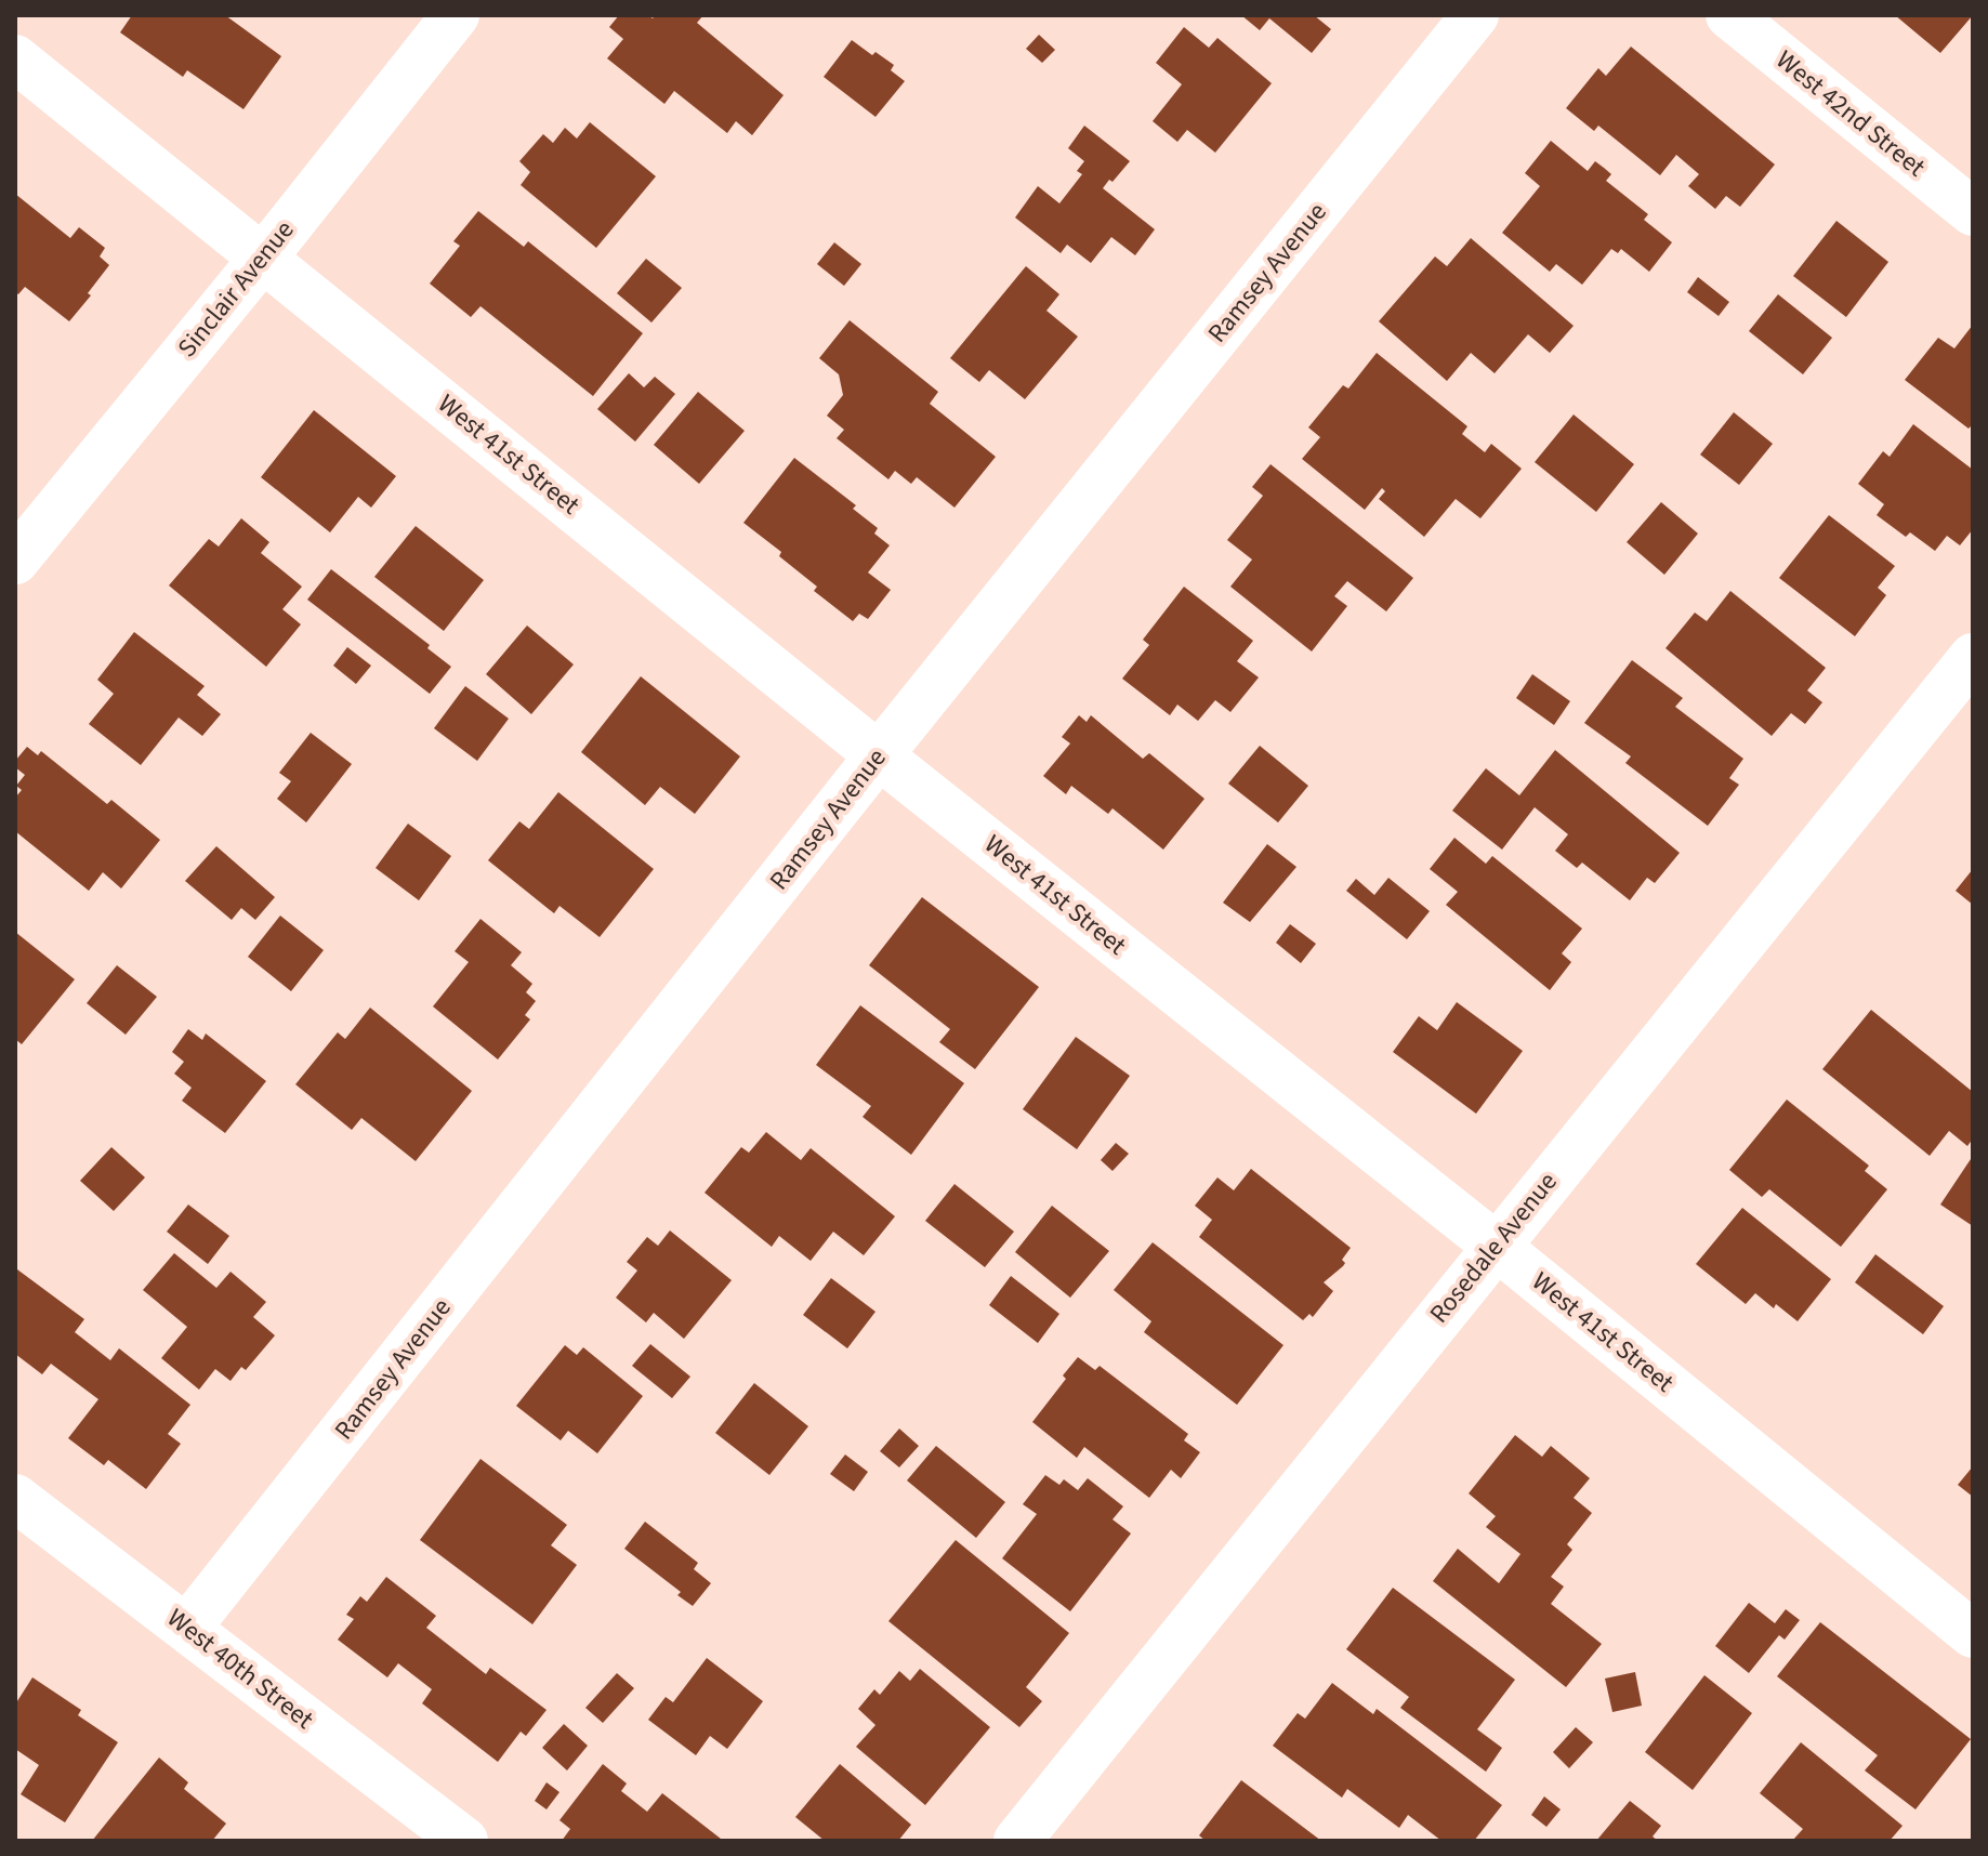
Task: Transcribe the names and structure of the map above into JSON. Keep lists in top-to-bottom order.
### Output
{
  "streets": {
    "street": [
      "West 42nd Street",
      "Ramsey Avenue",
      "Sinclair Avenue",
      "West 41st Street",
      "Rosedale Avenue",
      "West 40th Street"
    ]
  },
  "crossings": [
    ["Ramsey Avenue", "West 41st Street"],
    ["Ramsey Avenue", "West 40th Street"],
    ["Sinclair Avenue", "West 41st Street"],
    ["West 41st Street", "Rosedale Avenue"]
  ]
}
